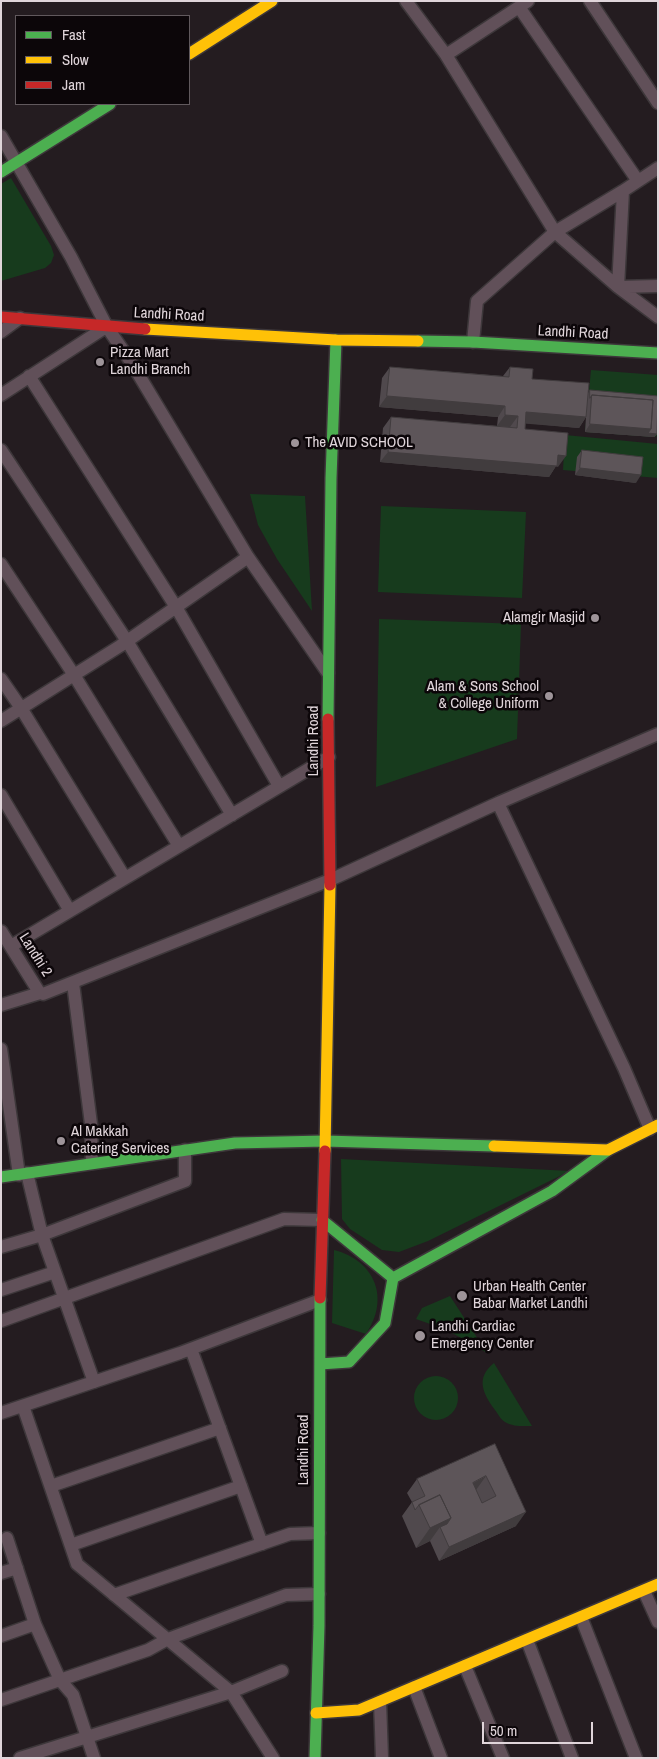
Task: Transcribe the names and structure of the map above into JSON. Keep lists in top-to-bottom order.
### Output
{
  "streets": {
    "street": ["Landhi Road", "Landhi 2"]
  },
  "places": [
    "Pizza Mart Landhi Branch",
    "The AVID SCHOOL",
    "Alamgir Masjid",
    "Alam & Sons School & College Uniform",
    "Al Makkah Catering Services",
    "Urban Health Center Babar Market Landhi",
    "Landhi Cardiac Emergency Center"
  ],
  "legend": ["Fast", "Slow", "Jam"],
  "scale_bar": "50 m"
}
